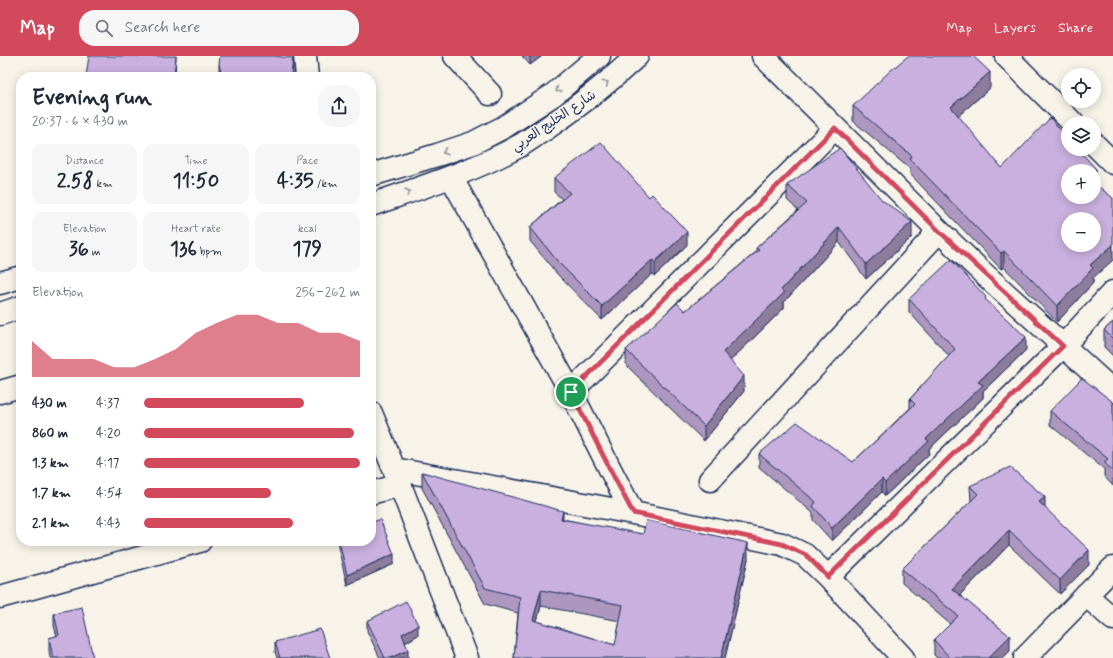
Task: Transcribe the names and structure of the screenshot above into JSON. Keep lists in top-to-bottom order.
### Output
{
  "streets": {
    "street": ["شارع الخليج العربي"]
  },
  "page": {
    "header": "Map",
    "search": "Search here",
    "nav": ["Map", "Layers", "Share"],
    "map_buttons": ["+", "−"],
    "heading": ["Evening run", "20:37 · 6 × 430 m"],
    "stats": [
      ["Distance", "2.58 km"],
      ["Time", "11:50"],
      ["Pace", "4:35 /km"],
      ["Elevation", "36 m"],
      ["Heart rate", "136 bpm"],
      ["kcal", "179"]
    ],
    "chart": ["Elevation", "256–262 m"],
    "list": [
      {
        "name": "430 m",
        "note": "4:37"
      },
      {
        "name": "860 m",
        "note": "4:20"
      },
      {
        "name": "1.3 km",
        "note": "4:17"
      },
      {
        "name": "1.7 km",
        "note": "4:54"
      },
      {
        "name": "2.1 km",
        "note": "4:43"
      }
    ]
  }
}
